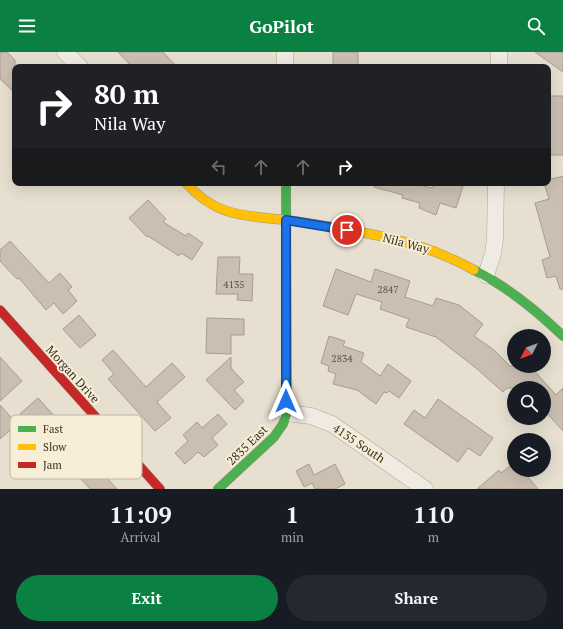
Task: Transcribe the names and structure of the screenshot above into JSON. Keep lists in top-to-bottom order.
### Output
{
  "streets": {
    "street": [
      "Nila Way",
      "Morgan Drive",
      "4135 South",
      "2835 East"
    ]
  },
  "crossings": [
    ["4135 South", "2835 East"]
  ],
  "house_numbers": ["4135", "2847", "2834"],
  "legend": ["Fast", "Slow", "Jam"],
  "north": "bottom left",
  "page": {
    "header": "GoPilot",
    "turn": ["80 m", "Nila Way"],
    "eta": [
      "11:09",
      "Arrival",
      "1",
      "min",
      "110",
      "m"
    ],
    "buttons": ["Exit", "Share"]
  }
}
